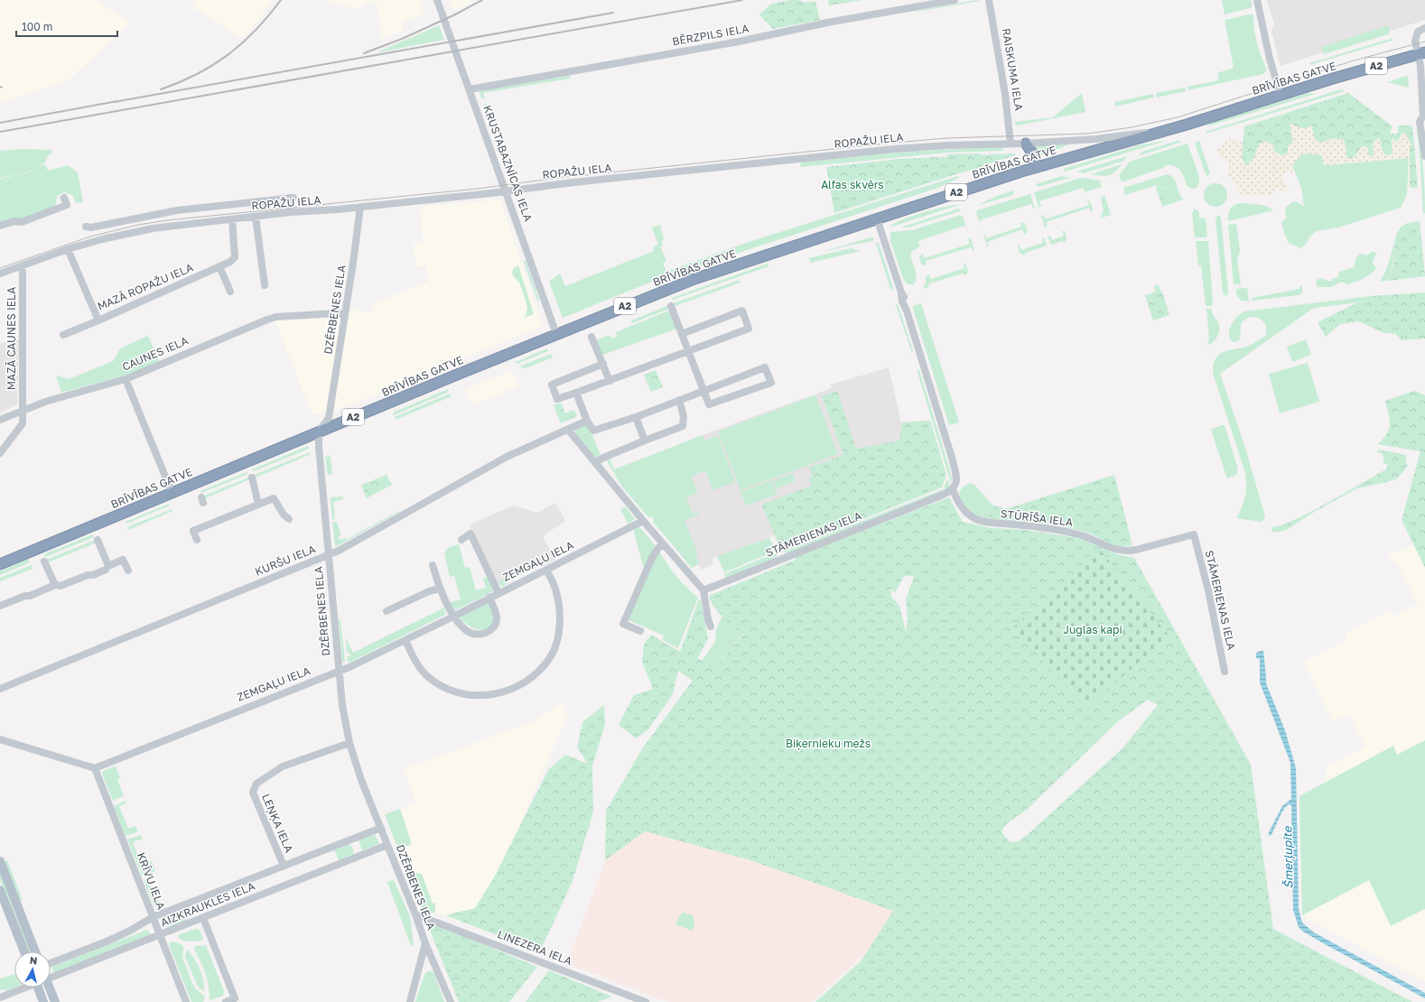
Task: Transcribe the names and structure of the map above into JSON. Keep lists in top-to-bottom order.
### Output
{
  "streets": {
    "highway": ["A2", "BRĪVĪBAS GATVE"],
    "street": [
      "BĒRZPILS IELA",
      "RAISKUMA IELA",
      "ROPAŽU IELA",
      "KRUSTABAZNĪCAS IELA",
      "MAZĀ ROPAŽU IELA",
      "DZĒRBENES IELA",
      "MAZĀ CAUNES IELA",
      "CAUNES IELA",
      "STŪRĪŠA IELA",
      "STĀMERIENAS IELA",
      "KURŠU IELA",
      "ZEMGAĻU IELA",
      "LEŅĶA IELA",
      "KRĪVU IELA",
      "AIZKRAUKLES IELA",
      "LINEZERA IELA"
    ]
  },
  "crossings": [
    ["BĒRZPILS IELA", "KRUSTABAZNĪCAS IELA"],
    ["RAISKUMA IELA", "ROPAŽU IELA"],
    ["BRĪVĪBAS GATVE", "ROPAŽU IELA"],
    ["BRĪVĪBAS GATVE", "KRUSTABAZNĪCAS IELA"],
    ["BRĪVĪBAS GATVE", "DZĒRBENES IELA"],
    ["ROPAŽU IELA", "KRUSTABAZNĪCAS IELA"],
    ["ROPAŽU IELA", "MAZĀ ROPAŽU IELA"],
    ["ROPAŽU IELA", "DZĒRBENES IELA"],
    ["ROPAŽU IELA", "MAZĀ CAUNES IELA"],
    ["DZĒRBENES IELA", "CAUNES IELA"],
    ["DZĒRBENES IELA", "KURŠU IELA"],
    ["DZĒRBENES IELA", "ZEMGAĻU IELA"],
    ["DZĒRBENES IELA", "LEŅĶA IELA"],
    ["DZĒRBENES IELA", "AIZKRAUKLES IELA"],
    ["DZĒRBENES IELA", "LINEZERA IELA"],
    ["MAZĀ CAUNES IELA", "CAUNES IELA"],
    ["STŪRĪŠA IELA", "STĀMERIENAS IELA"],
    ["ZEMGAĻU IELA", "KRĪVU IELA"],
    ["LEŅĶA IELA", "AIZKRAUKLES IELA"],
    ["KRĪVU IELA", "AIZKRAUKLES IELA"]
  ],
  "water": ["Šmerļupīte"],
  "parks": ["Alfas skvērs", "Juglas kapi", "Biķernieku mežs"],
  "scale_bar": "100 m",
  "north": "top"
}
